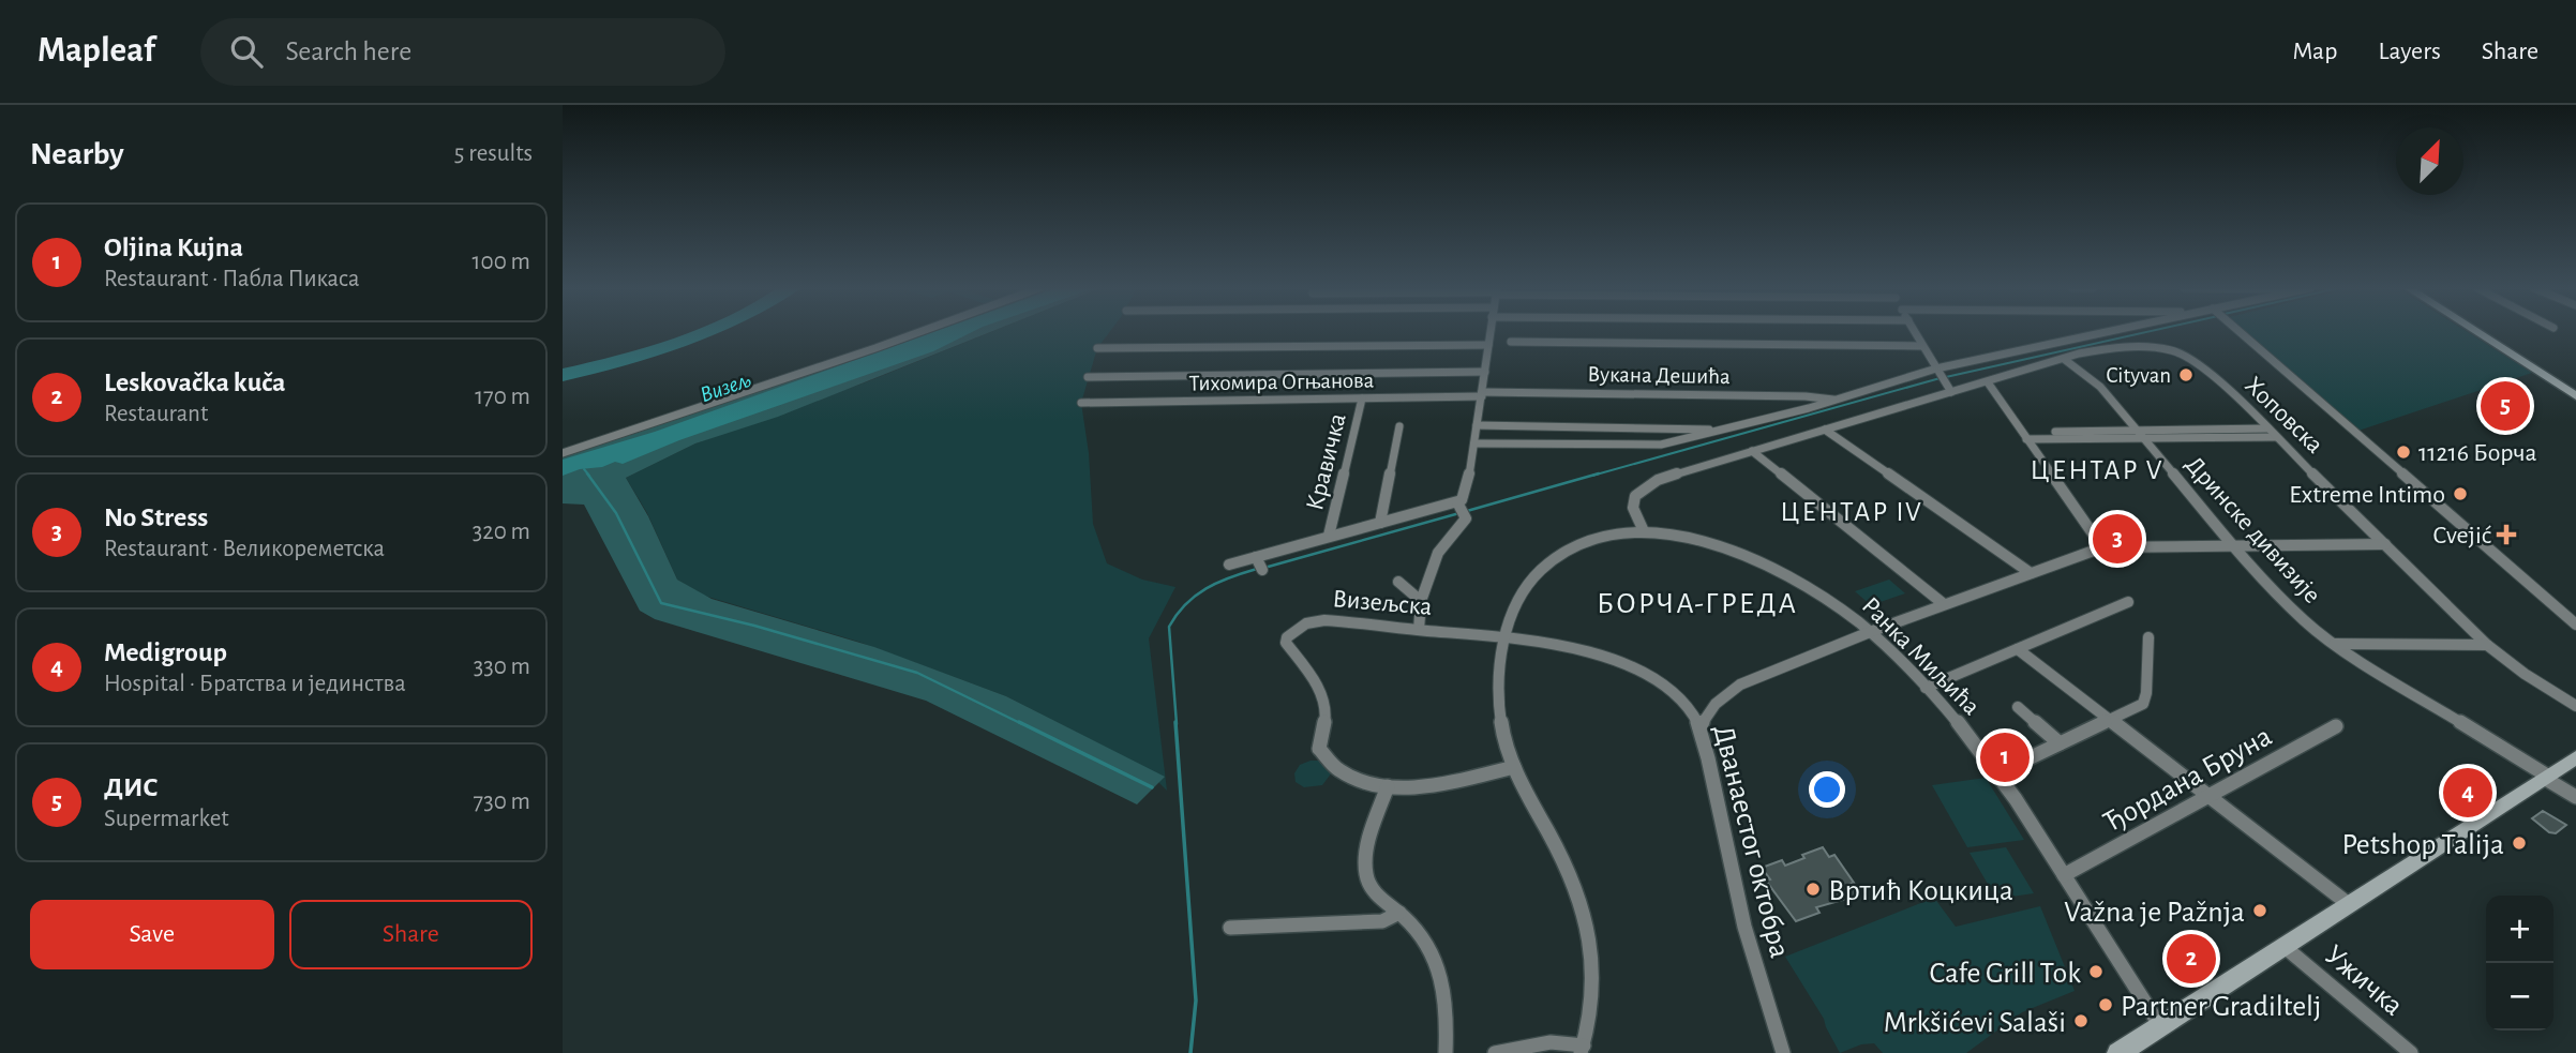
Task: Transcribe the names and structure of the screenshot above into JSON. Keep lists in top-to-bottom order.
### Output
{
  "streets": {
    "street": [
      "Вукана Дешића",
      "Тихомира Огњанова",
      "Хоповска",
      "Кравичка",
      "Дринске дивизије",
      "Визељска",
      "Ранка Миљића",
      "Ђордана Бруна",
      "Дванаестог октобра",
      "Ужичка"
    ]
  },
  "crossings": [
    ["Вукана Дешића", "Тихомира Огњанова"],
    ["Тихомира Огњанова", "Кравичка"],
    ["Хоповска", "Дринске дивизије"],
    ["Хоповска", "Ранка Миљића"],
    ["Визељска", "Ранка Миљића"],
    ["Визељска", "Дванаестог октобра"],
    ["Ранка Миљића", "Ђордана Бруна"],
    ["Ранка Миљића", "Дванаестог октобра"]
  ],
  "districts": ["ЦЕНТАР V", "ЦЕНТАР IV", "БОРЧА-ГРЕДА"],
  "water": ["Визељ"],
  "places": {
    "other": [
      "Cityvan",
      "11216 Борча",
      "Extreme Intimo",
      "Petshop Talija",
      "Вртић Коцкица",
      "Važna je Pažnja",
      "Cafe Grill Tok",
      "Partner Gradiltelj",
      "Mrkšićevi Salaši"
    ],
    "health": ["Cvejić"]
  },
  "north": "top right",
  "page": {
    "header": "Mapleaf",
    "search": "Search here",
    "nav": ["Map", "Layers", "Share"],
    "heading": ["Nearby", "5 results"],
    "list": [
      {
        "mark": "1",
        "name": "Oljina Kujna",
        "note": "Restaurant · Пабла Пикаса",
        "value": "100 m"
      },
      {
        "mark": "2",
        "name": "Leskovačka kuča",
        "note": "Restaurant",
        "value": "170 m"
      },
      {
        "mark": "3",
        "name": "No Stress",
        "note": "Restaurant · Великореметска",
        "value": "320 m"
      },
      {
        "mark": "4",
        "name": "Medigroup",
        "note": "Hospital · Братства и јединства",
        "value": "330 m"
      },
      {
        "mark": "5",
        "name": "ДИС",
        "note": "Supermarket",
        "value": "730 m"
      }
    ],
    "pins": [
      "5",
      "3",
      "1",
      "4",
      "2"
    ],
    "buttons": ["Save", "Share"],
    "map_buttons": ["+", "−"]
  }
}
